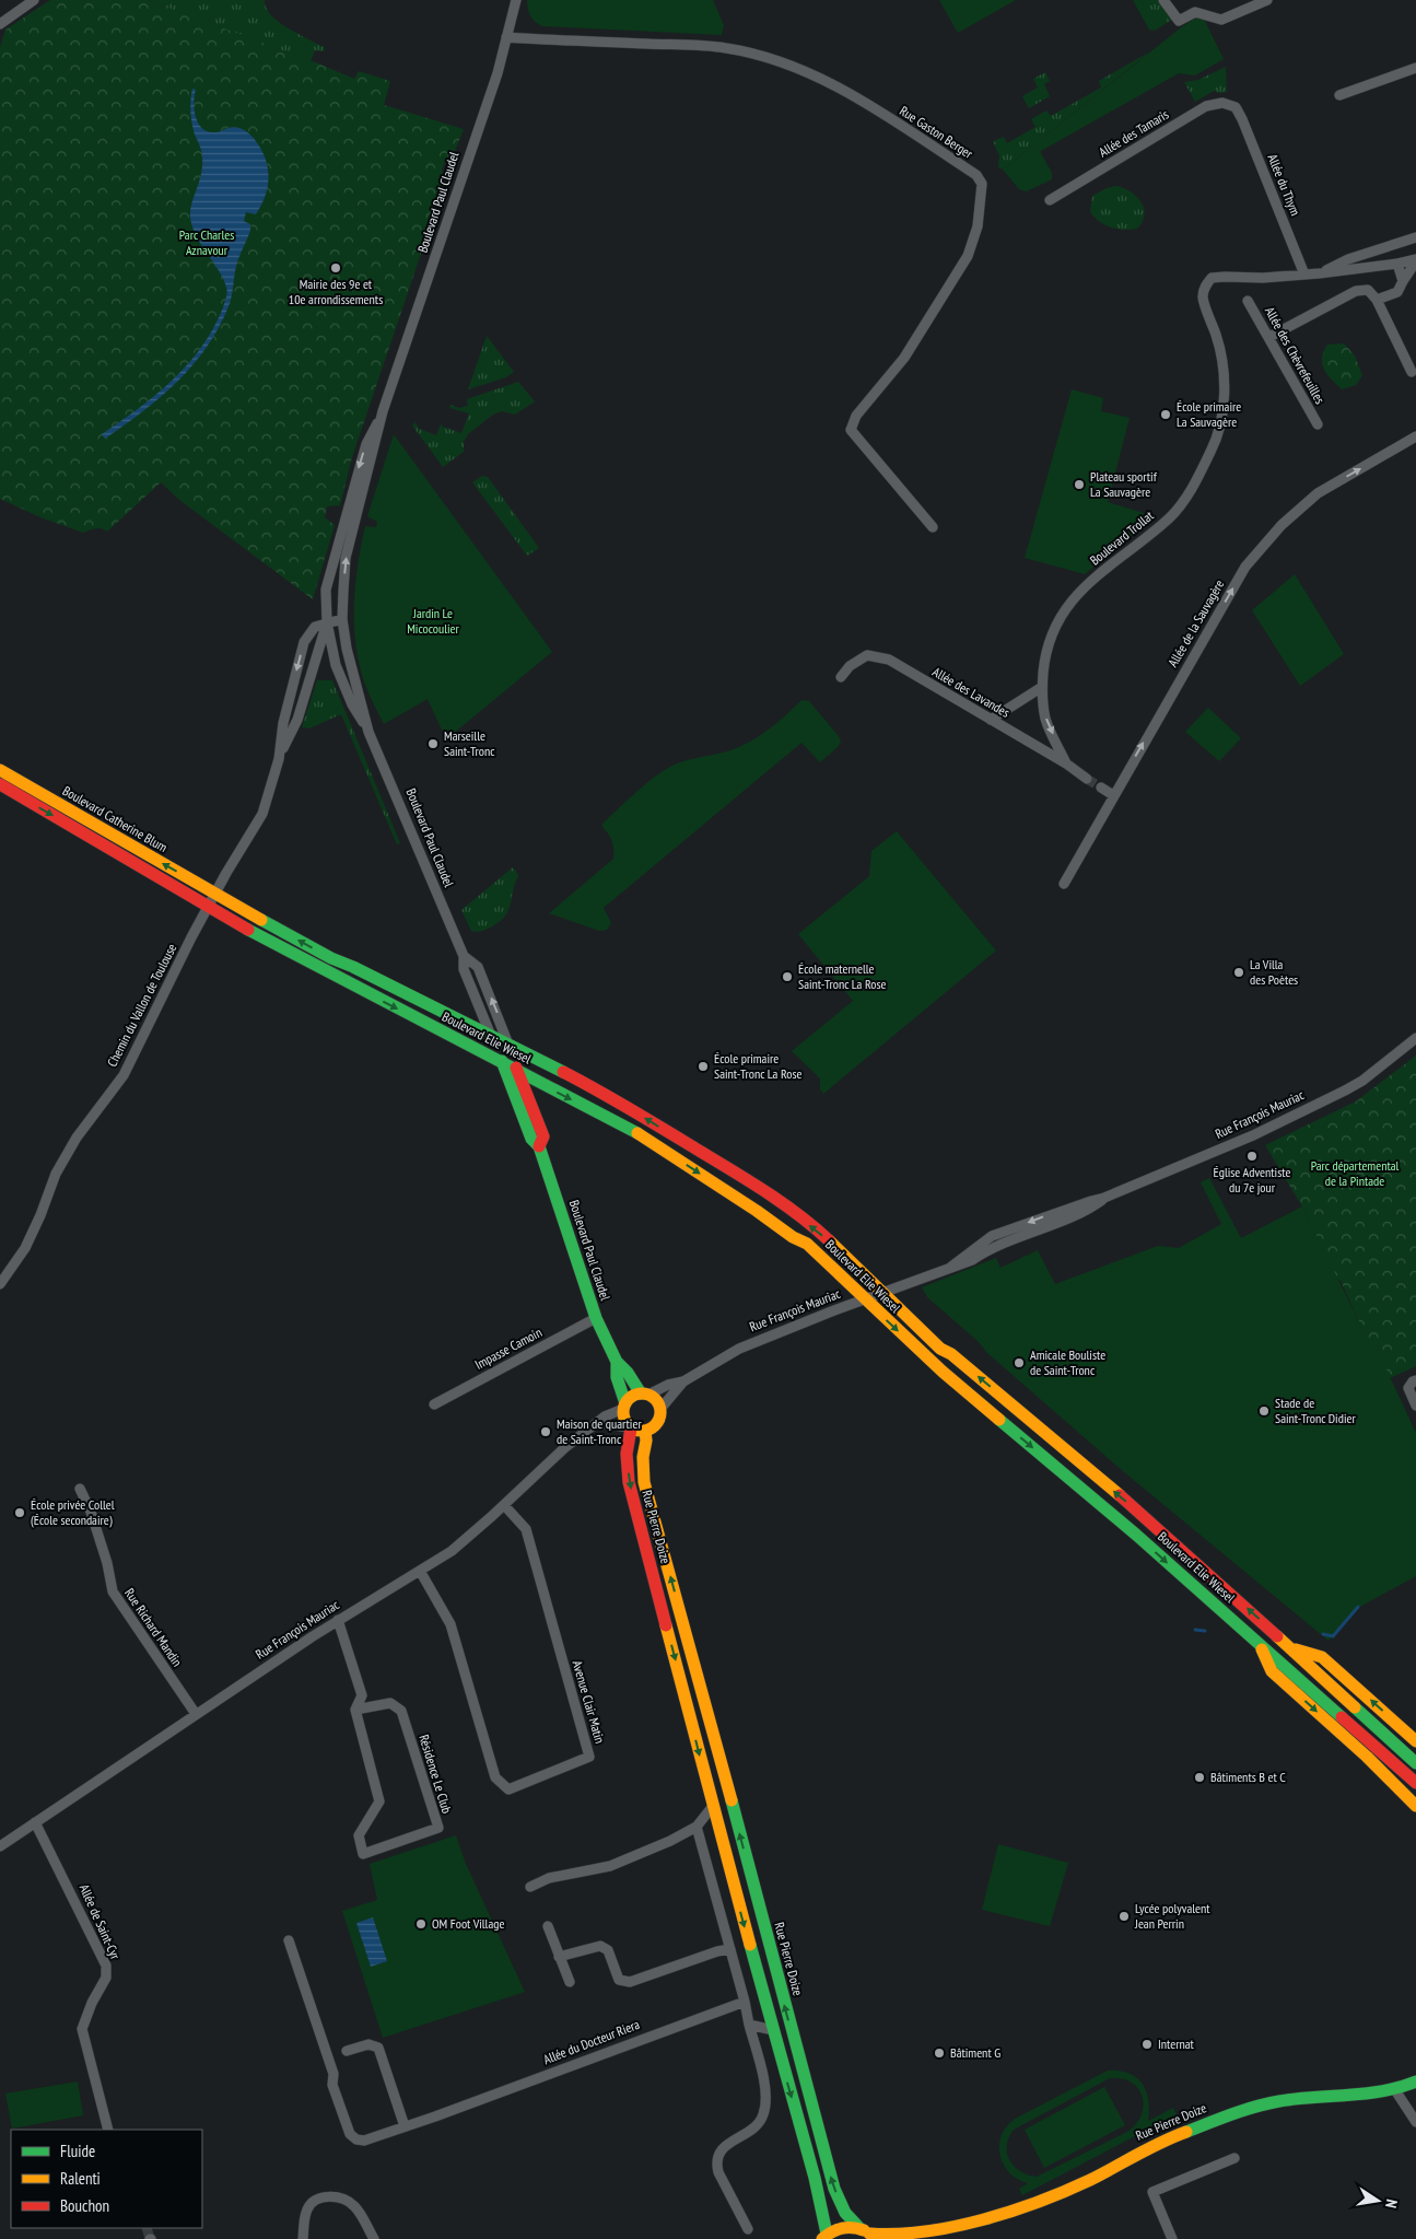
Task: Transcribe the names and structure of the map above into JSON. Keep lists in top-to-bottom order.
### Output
{
  "streets": {
    "main road": [
      "Boulevard Paul Claudel",
      "Boulevard Catherine Blum",
      "Boulevard Elie Wiesel",
      "Rue François Mauriac",
      "Rue Pierre Doize"
    ],
    "street": [
      "Rue Gaston Berger",
      "Allée des Tamaris",
      "Allée du Thym",
      "Allée des Chèvrefeuilles",
      "Boulevard Trollat",
      "Allée de la Sauvagère",
      "Allée des Lavandes",
      "Chemin du Vallon de Toulouse",
      "Impasse Camoin",
      "Rue Richard Mandin",
      "Avenue Clair Matin",
      "Résidence Le Club",
      "Allée de Saint-Cyr",
      "Allée du Docteur Riera"
    ]
  },
  "crossings": [
    ["Rue Gaston Berger", "Boulevard Paul Claudel"],
    ["Allée des Tamaris", "Allée du Thym"],
    ["Allée du Thym", "Boulevard Trollat"],
    ["Boulevard Paul Claudel", "Chemin du Vallon de Toulouse"],
    ["Boulevard Paul Claudel", "Boulevard Elie Wiesel"],
    ["Boulevard Paul Claudel", "Rue François Mauriac"],
    ["Boulevard Paul Claudel", "Impasse Camoin"],
    ["Boulevard Paul Claudel", "Rue Pierre Doize"],
    ["Boulevard Trollat", "Allée des Lavandes"],
    ["Boulevard Catherine Blum", "Chemin du Vallon de Toulouse"],
    ["Boulevard Catherine Blum", "Boulevard Elie Wiesel"],
    ["Chemin du Vallon de Toulouse", "Boulevard Elie Wiesel"],
    ["Boulevard Elie Wiesel", "Rue François Mauriac"],
    ["Rue François Mauriac", "Rue Pierre Doize"],
    ["Rue François Mauriac", "Rue Richard Mandin"],
    ["Rue François Mauriac", "Avenue Clair Matin"],
    ["Rue François Mauriac", "Résidence Le Club"],
    ["Rue François Mauriac", "Allée de Saint-Cyr"]
  ],
  "one_way": ["Allée de la Sauvagère"],
  "parks": ["Parc Charles Aznavour", "Jardin Le Micocoulier", "Parc départemental de la Pintade"],
  "places": [
    "Mairie des 9e et 10e arrondissements",
    "École primaire La Sauvagère",
    "Plateau sportif La Sauvagère",
    "Marseille Saint-Tronc",
    "La Villa des Poètes",
    "École maternelle Saint-Tronc La Rose",
    "École primaire Saint-Tronc La Rose",
    "Église Adventiste du 7e jour",
    "Amicale Bouliste de Saint-Tronc",
    "Stade de Saint-Tronc Didier",
    "Maison de quartier de Saint-Tronc",
    "École privée Collel (École secondaire)",
    "Bâtiments B et C",
    "Lycée polyvalent Jean Perrin",
    "OM Foot Village",
    "Internat",
    "Bâtiment G"
  ],
  "legend": ["Fluide", "Ralenti", "Bouchon"],
  "north": "right"
}
